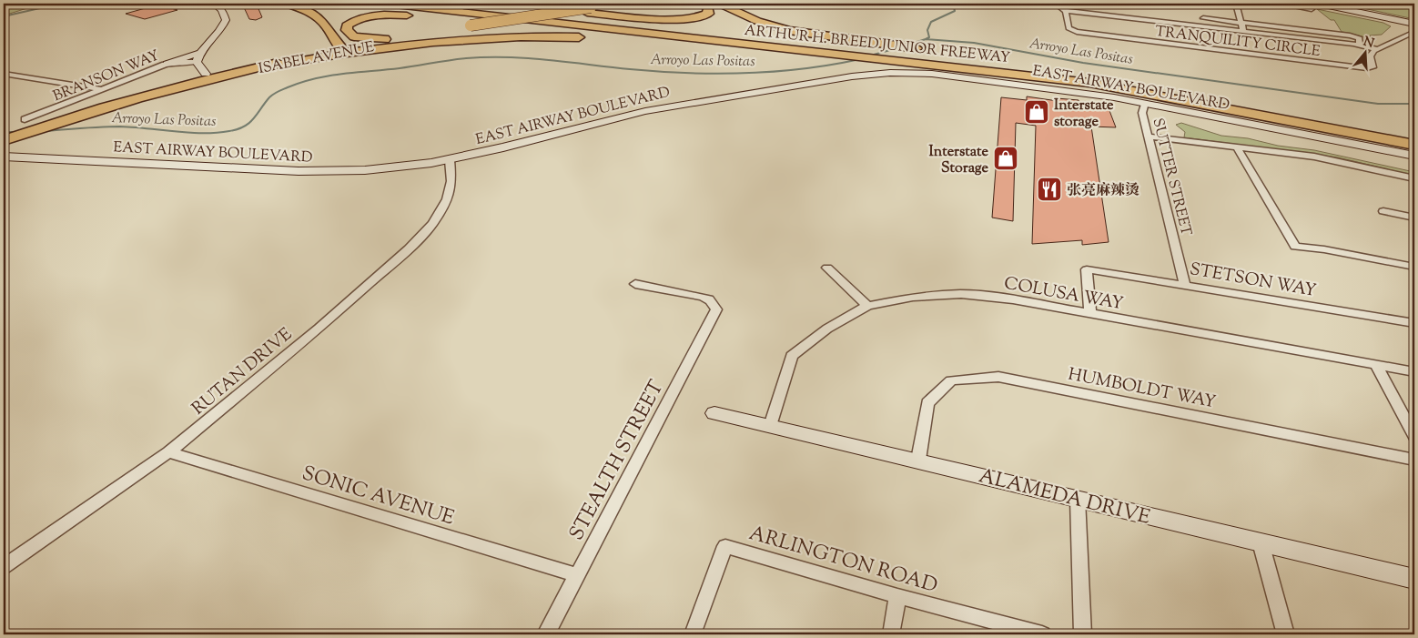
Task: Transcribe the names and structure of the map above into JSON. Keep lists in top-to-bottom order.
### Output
{
  "streets": {
    "highway": ["ARTHUR H. BREED JUNIOR FREEWAY", "ISABEL AVENUE"],
    "main road": ["EAST AIRWAY BOULEVARD", "ALAMEDA DRIVE"],
    "street": [
      "TRANQUILITY CIRCLE",
      "BRANSON WAY",
      "SUTTER STREET",
      "STETSON WAY",
      "COLUSA WAY",
      "RUTAN DRIVE",
      "HUMBOLDT WAY",
      "STEALTH STREET",
      "SONIC AVENUE",
      "ARLINGTON ROAD"
    ]
  },
  "crossings": [
    ["EAST AIRWAY BOULEVARD", "SUTTER STREET"],
    ["EAST AIRWAY BOULEVARD", "RUTAN DRIVE"],
    ["SUTTER STREET", "STETSON WAY"],
    ["STETSON WAY", "COLUSA WAY"],
    ["COLUSA WAY", "ALAMEDA DRIVE"],
    ["RUTAN DRIVE", "SONIC AVENUE"],
    ["HUMBOLDT WAY", "ALAMEDA DRIVE"],
    ["STEALTH STREET", "SONIC AVENUE"]
  ],
  "water": ["Arroyo Las Positas"],
  "places": {
    "shop": ["Interstate storage", "Interstate Storage"],
    "restaurant": ["张亮麻辣烫"]
  },
  "north": "top"
}
